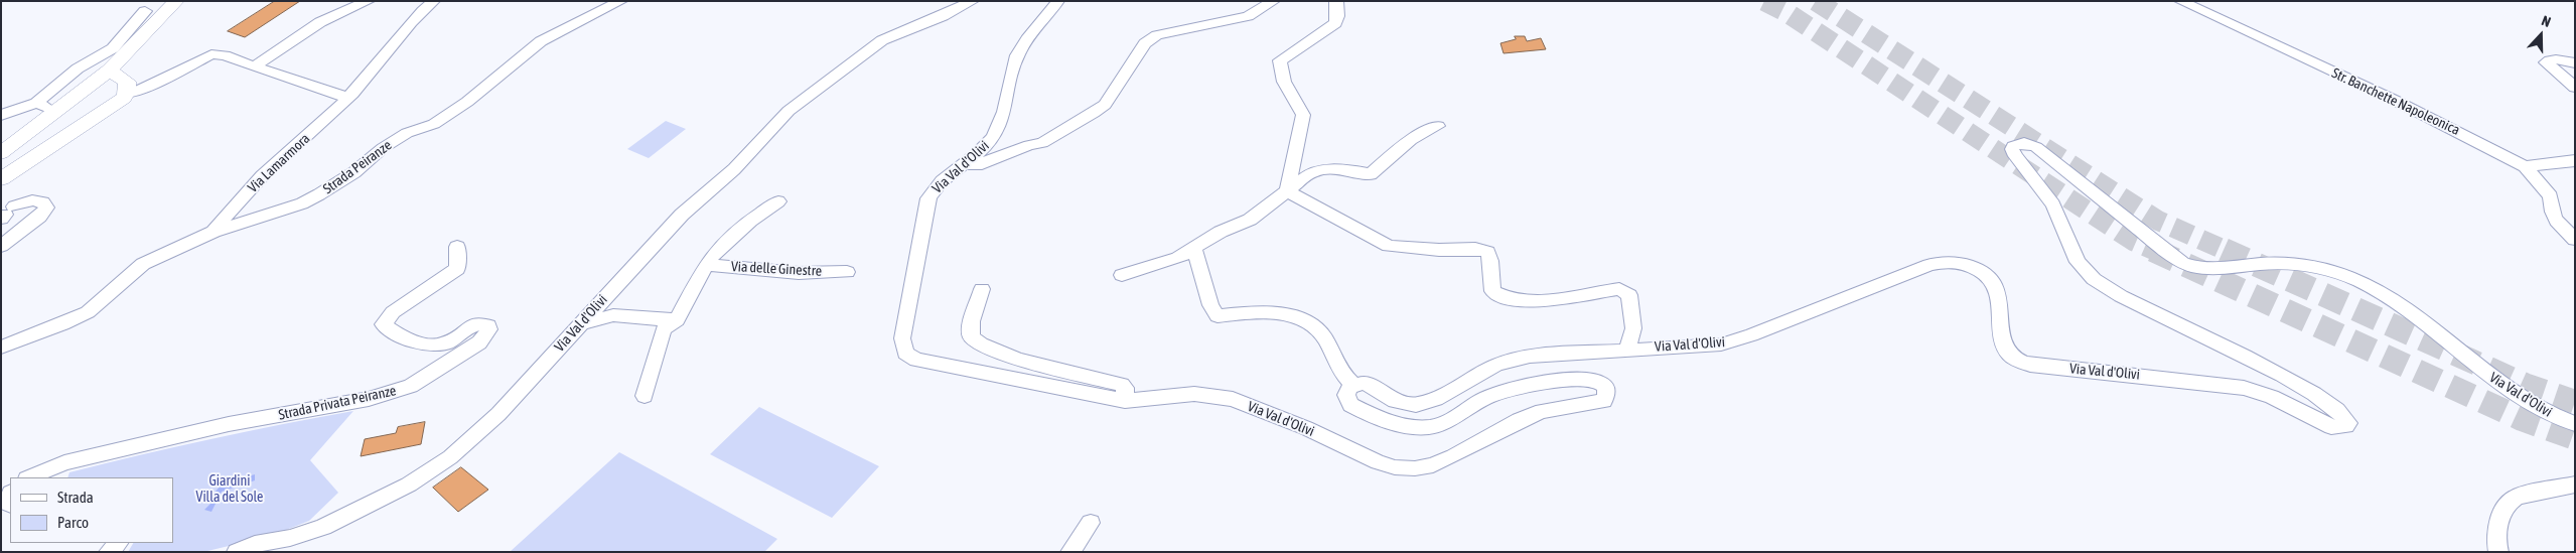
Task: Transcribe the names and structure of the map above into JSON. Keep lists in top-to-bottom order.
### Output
{
  "streets": {
    "street": [
      "Str. Banchette Napoleonica",
      "Via Lamarmora",
      "Strada Peiranze",
      "Via Val d'Olivi",
      "Via delle Ginestre",
      "Strada Privata Peiranze"
    ]
  },
  "crossings": [
    ["Via Lamarmora", "Strada Peiranze"]
  ],
  "parks": ["Giardini Villa del Sole"],
  "legend": ["Strada", "Parco"],
  "north": "top"
}
